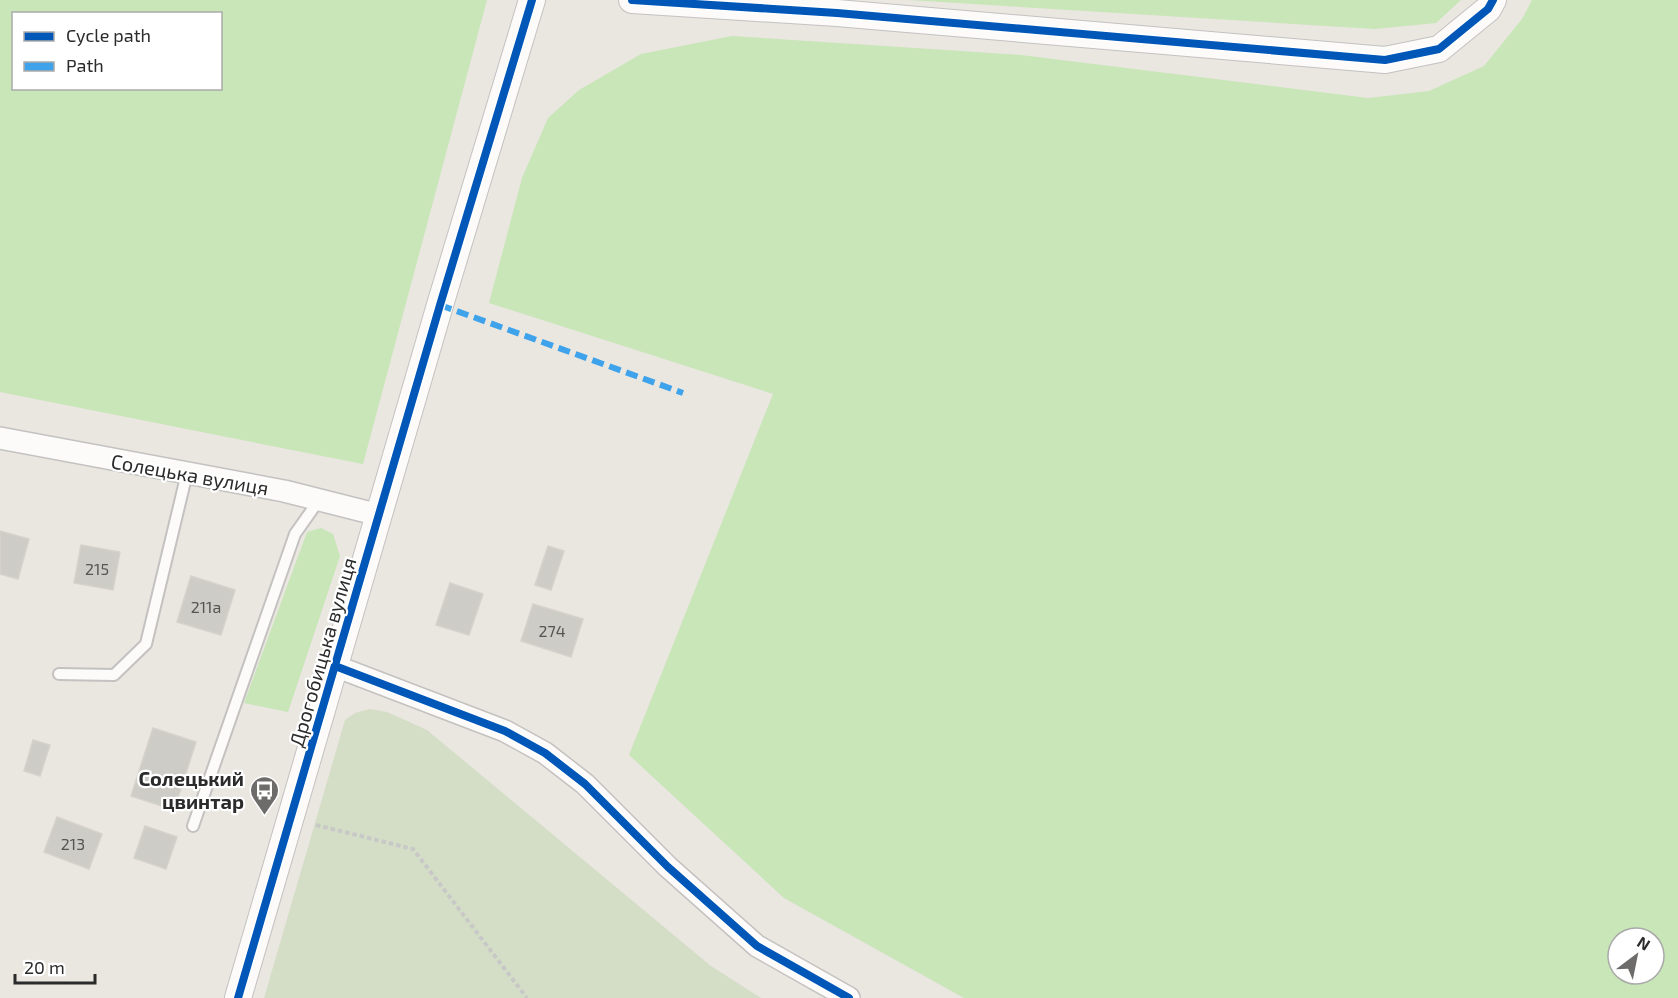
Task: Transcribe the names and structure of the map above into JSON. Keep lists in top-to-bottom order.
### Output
{
  "streets": {
    "street": ["Солецька вулиця", "Дрогобицька вулиця"]
  },
  "crossings": [
    ["Солецька вулиця", "Дрогобицька вулиця"]
  ],
  "places": {
    "bus stop": ["Солецький цвинтар"]
  },
  "house_numbers": [
    "215",
    "211а",
    "274",
    "213"
  ],
  "legend": ["Cycle path", "Path"],
  "scale_bar": "20 m",
  "north": "top right"
}
